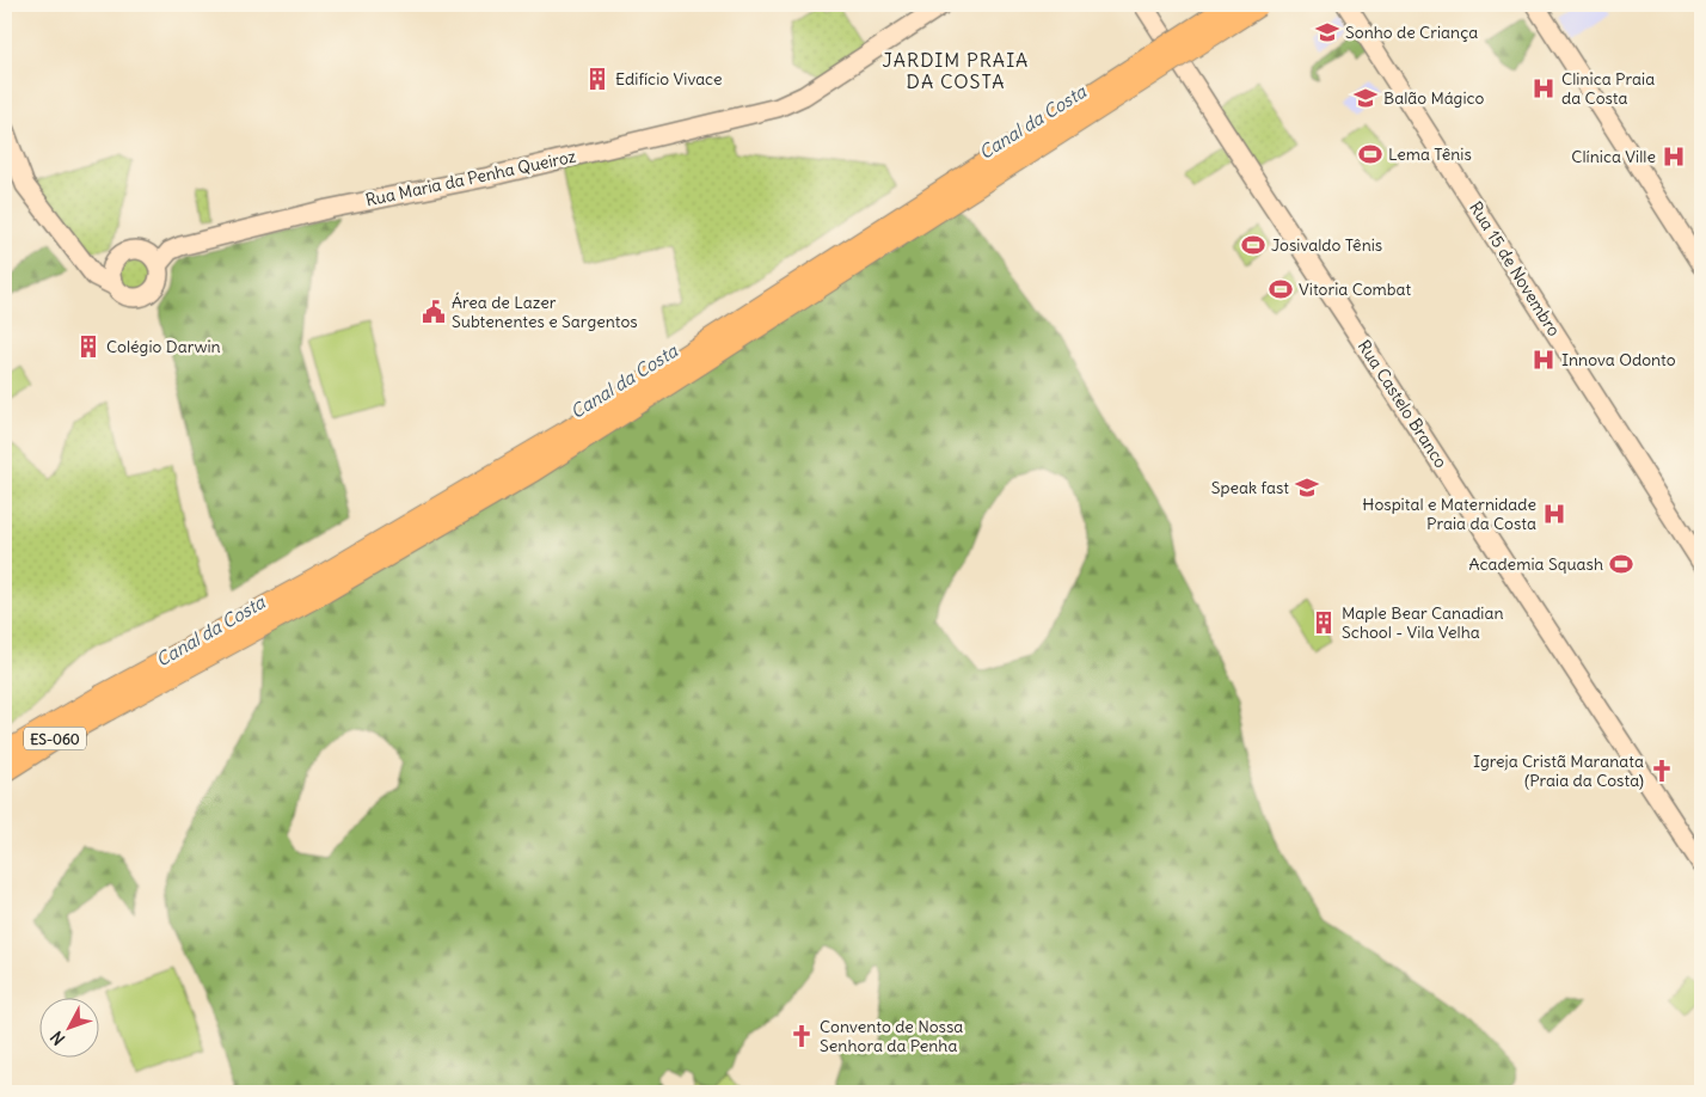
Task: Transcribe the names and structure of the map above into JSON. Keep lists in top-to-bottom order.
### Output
{
  "streets": {
    "main road": ["ES-060"],
    "street": ["Rua Maria da Penha Queiroz", "Rua 15 de Novembro", "Rua Castelo Branco"]
  },
  "districts": ["JARDIM PRAIA DA COSTA"],
  "water": ["Canal da Costa"],
  "places": {
    "school or university": ["Sonho de Criança", "Balão Mágico", "Speak fast"],
    "building": ["Edifício Vivace", "Colégio Darwin", "Maple Bear Canadian School - Vila Velha"],
    "hospital": [
      "Clinica Praia da Costa",
      "Clínica Ville",
      "Innova Odonto",
      "Hospital e Maternidade Praia da Costa"
    ],
    "sports": [
      "Lema Tênis",
      "Josivaldo Tênis",
      "Vitoria Combat",
      "Academia Squash"
    ],
    "public building": ["Área de Lazer Subtenentes e Sargentos"],
    "church": ["Igreja Cristã Maranata (Praia da Costa)", "Convento de Nossa Senhora da Penha"]
  },
  "north": "bottom left"
}
